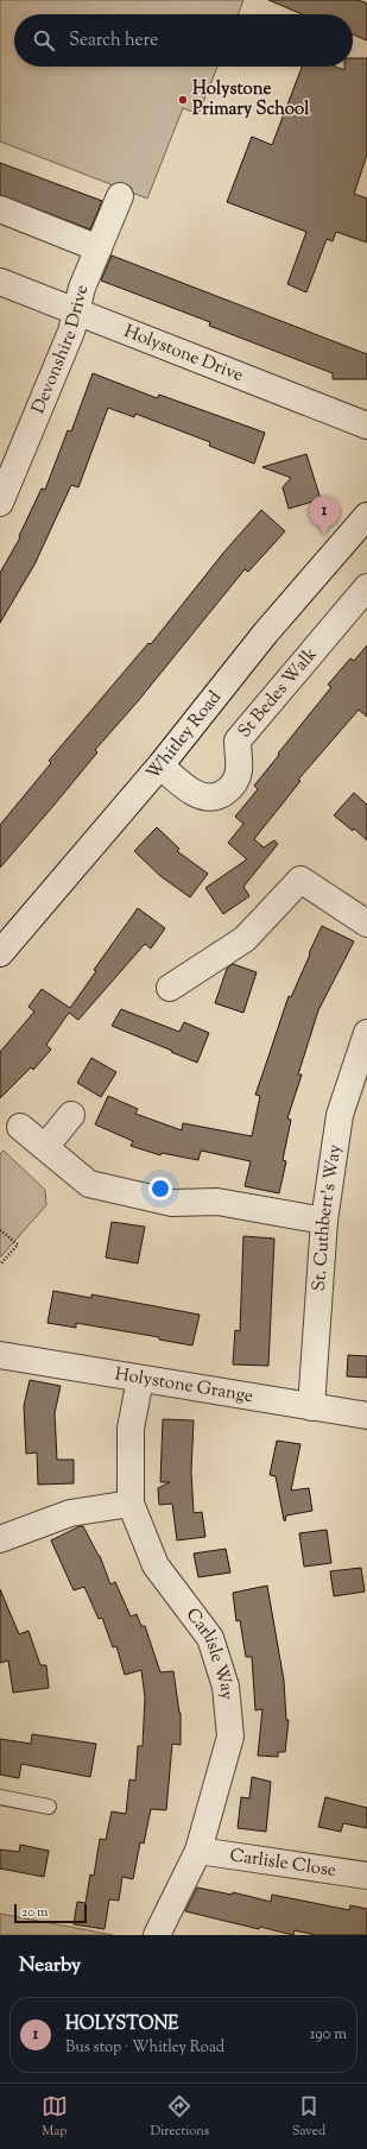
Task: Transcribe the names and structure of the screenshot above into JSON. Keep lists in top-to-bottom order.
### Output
{
  "streets": {
    "street": [
      "Devonshire Drive",
      "Holystone Drive",
      "St Bedes Walk",
      "Whitley Road",
      "St. Cuthbert's Way",
      "Holystone Grange",
      "Carlisle Way",
      "Carlisle Close"
    ]
  },
  "crossings": [
    ["Devonshire Drive", "Holystone Drive"],
    ["St Bedes Walk", "Whitley Road"],
    ["St. Cuthbert's Way", "Holystone Grange"],
    ["Holystone Grange", "Carlisle Way"],
    ["Carlisle Way", "Carlisle Close"]
  ],
  "places": ["Holystone Primary School"],
  "scale_bar": "20 m",
  "page": {
    "search": "Search here",
    "pins": "1",
    "scale": "20 m",
    "heading": "Nearby",
    "list": [
      {
        "mark": "1",
        "name": "HOLYSTONE",
        "note": "Bus stop · Whitley Road",
        "value": "190 m"
      }
    ],
    "nav": ["Map", "Directions", "Saved"]
  }
}
